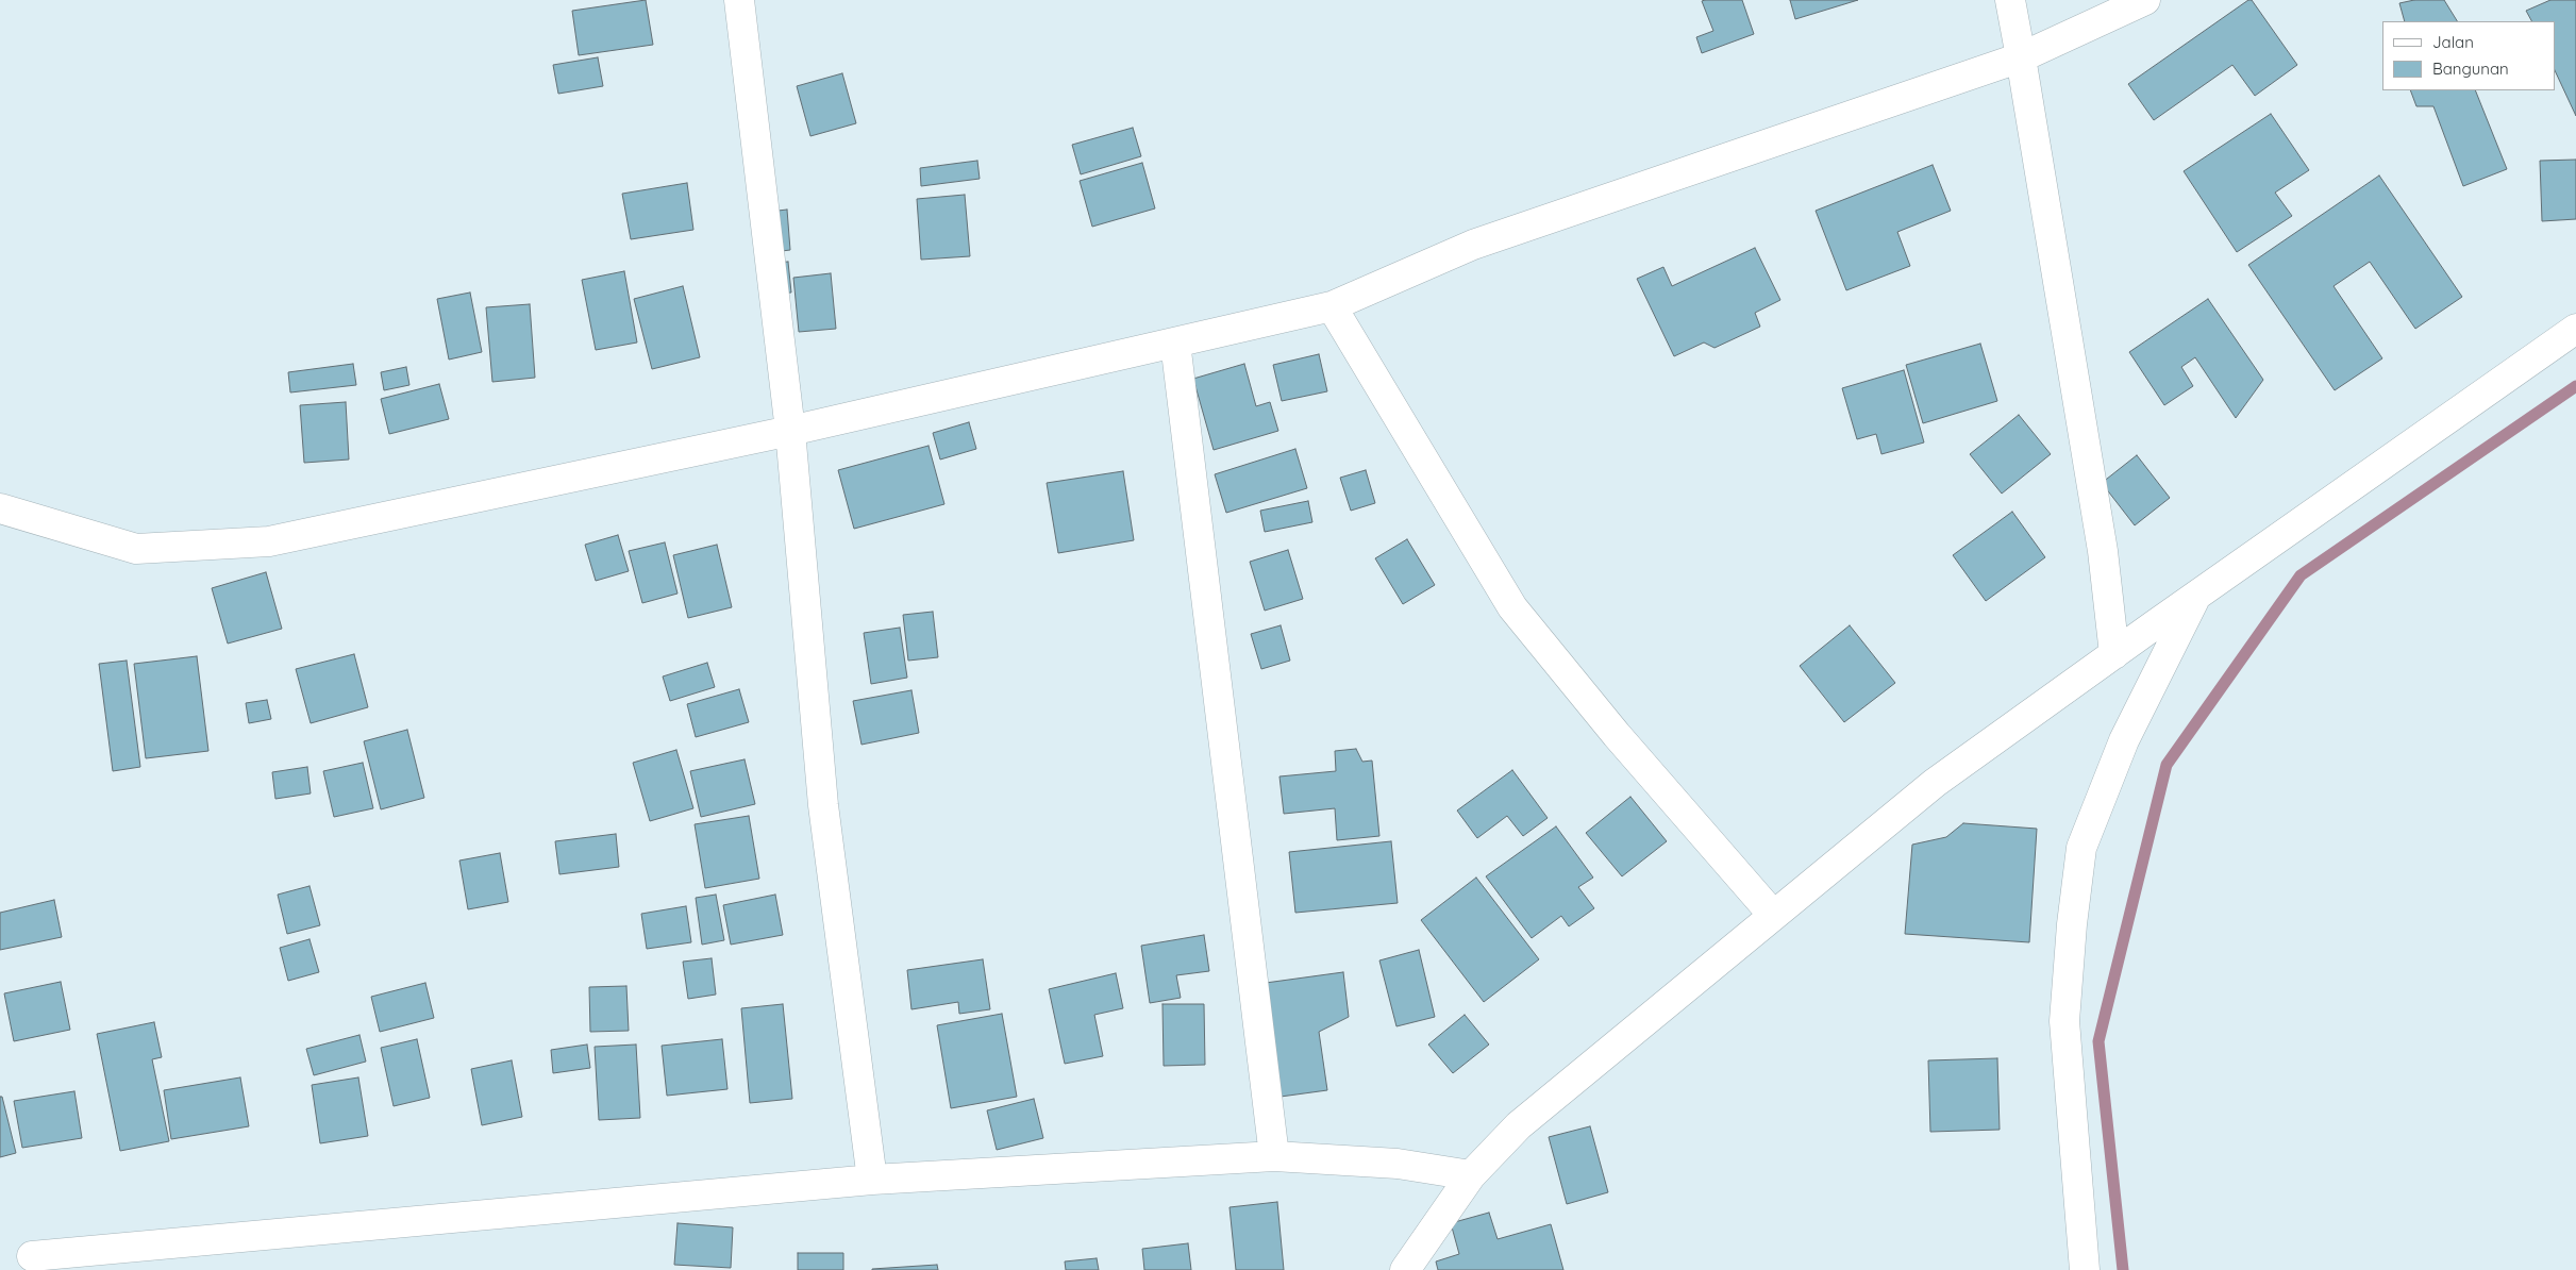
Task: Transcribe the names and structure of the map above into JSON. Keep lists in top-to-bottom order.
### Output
{
  "legend": ["Jalan", "Bangunan"]
}
